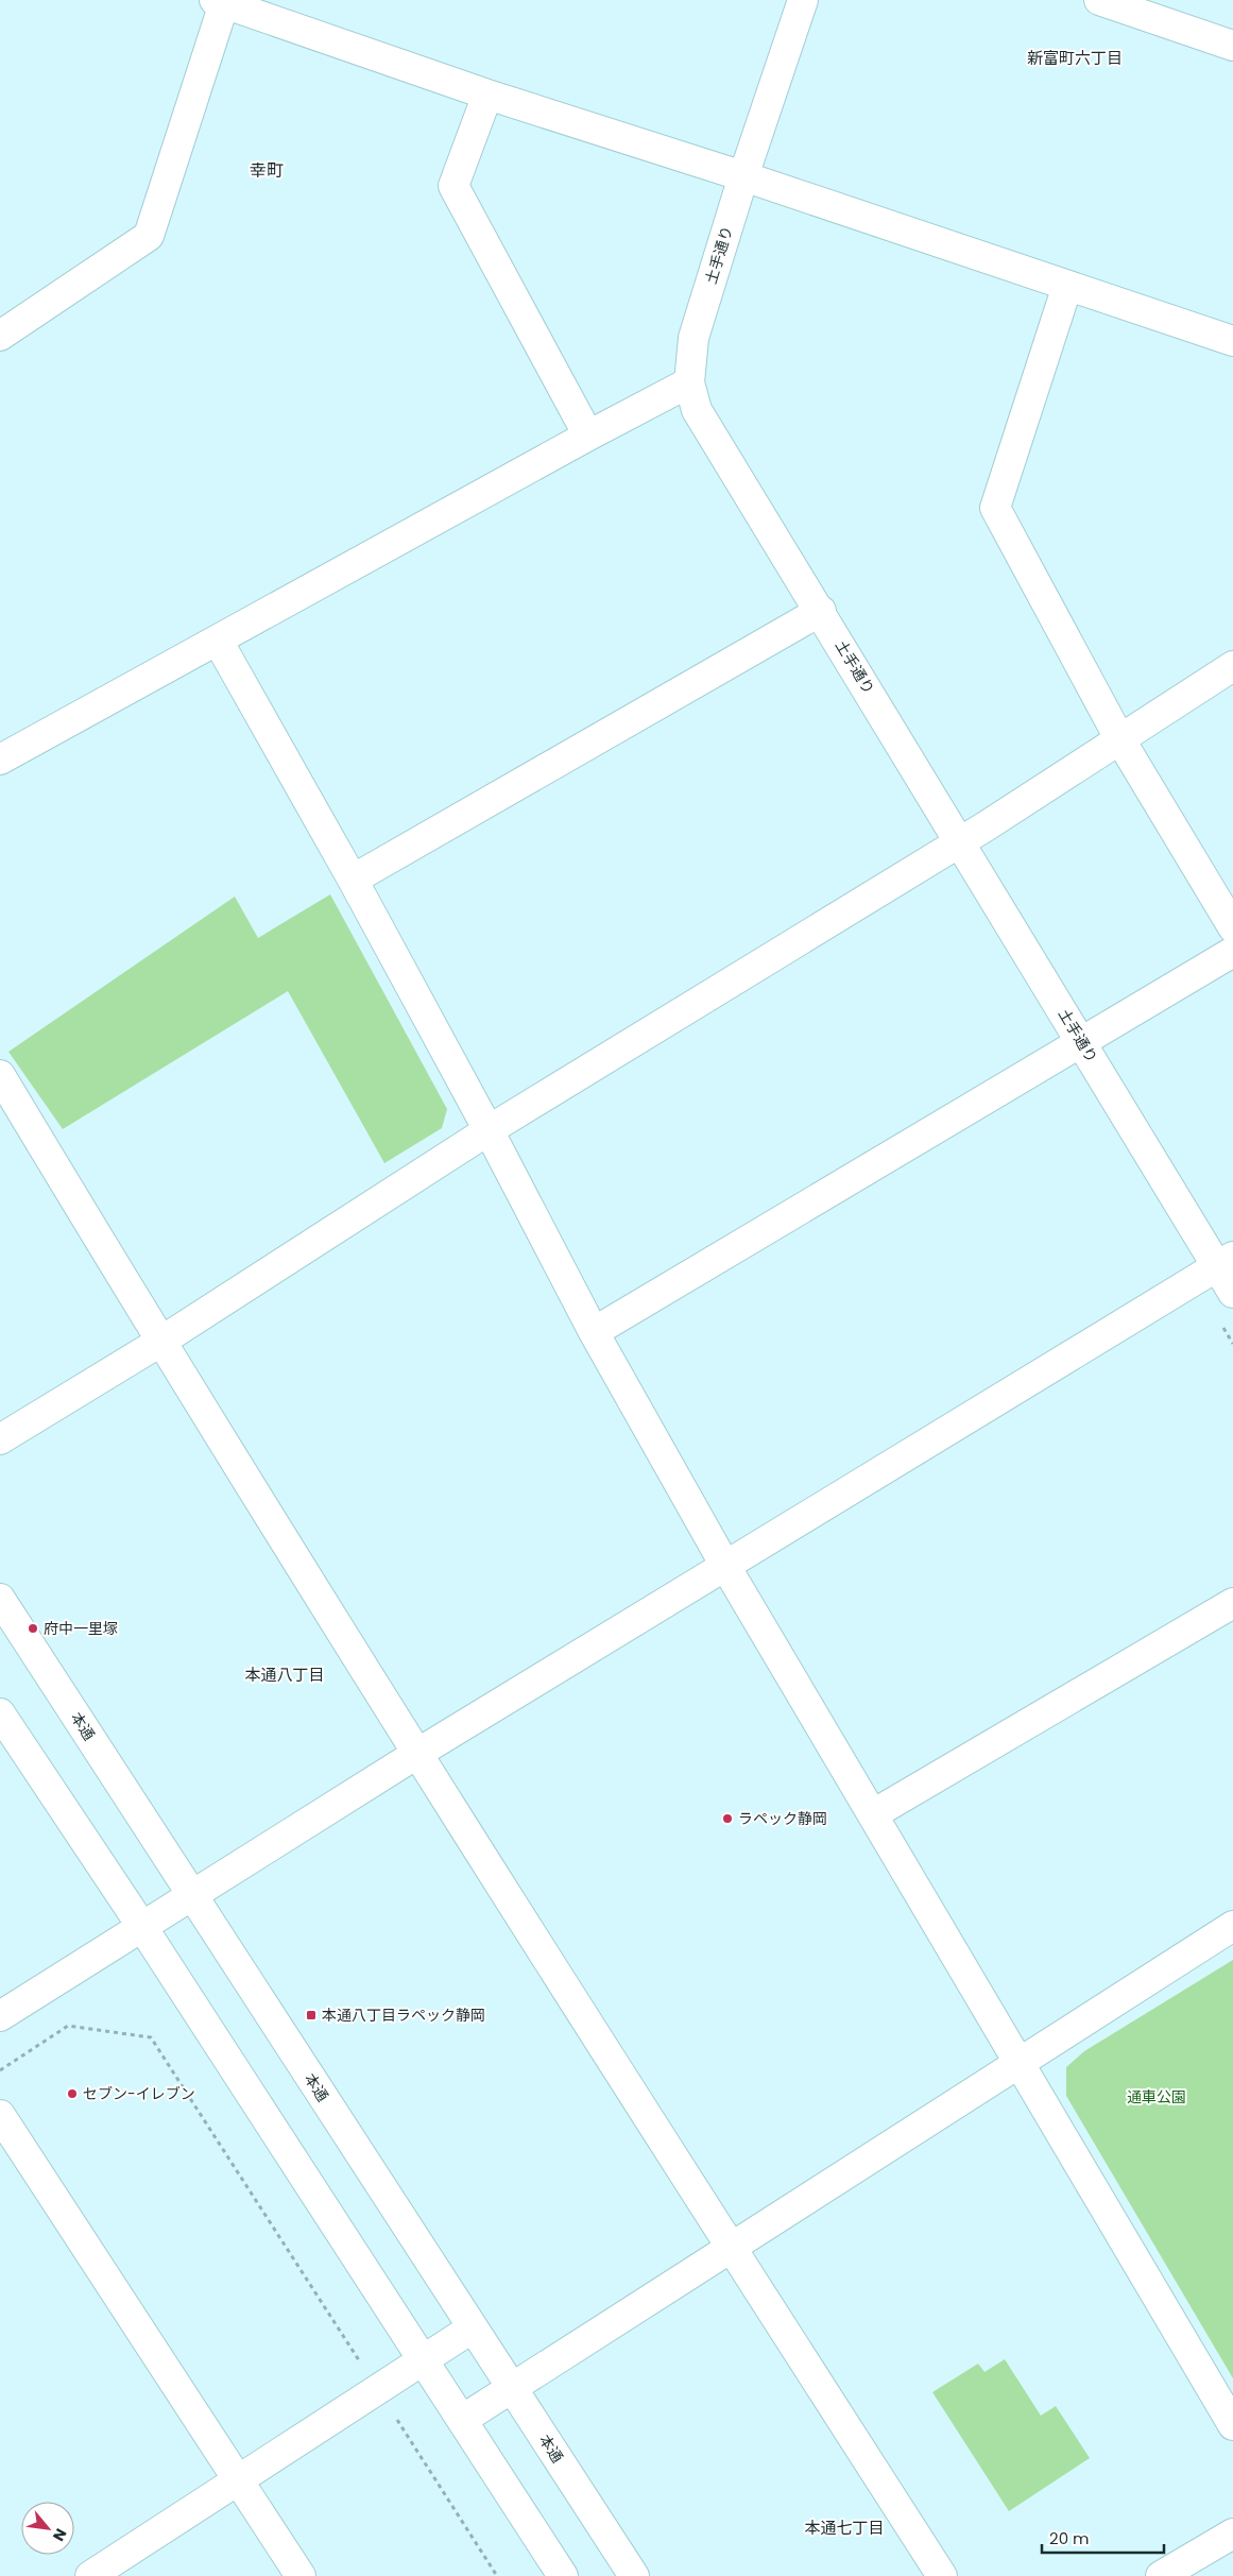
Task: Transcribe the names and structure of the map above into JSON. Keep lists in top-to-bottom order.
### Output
{
  "streets": {
    "street": ["土手通り", "本通"]
  },
  "districts": [
    "新富町六丁目",
    "幸町",
    "本通八丁目",
    "本通七丁目"
  ],
  "parks": ["通車公園"],
  "places": {
    "other": ["府中一里塚", "ラペック静岡", "セブン-イレブン"],
    "transit": ["本通八丁目ラペック静岡"]
  },
  "scale_bar": "20 m",
  "north": "bottom right"
}
